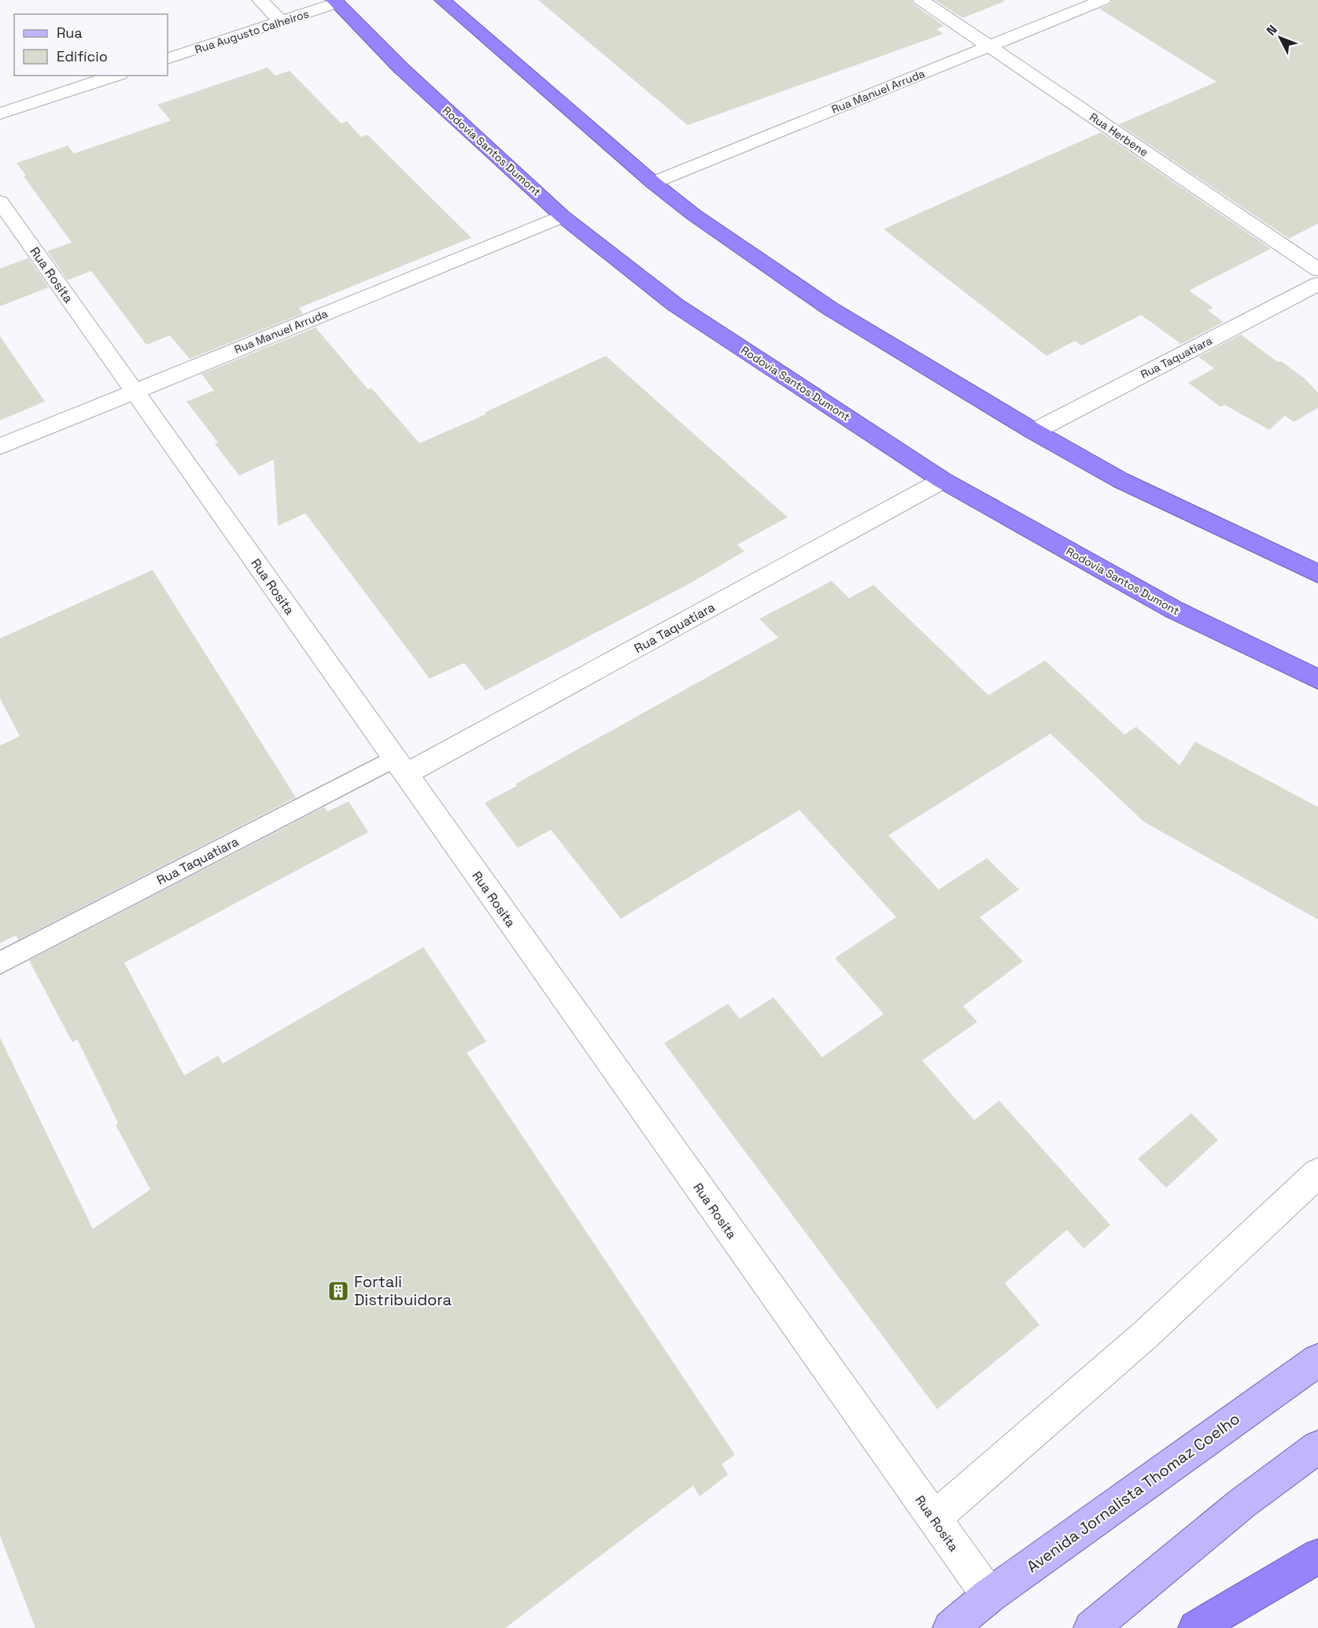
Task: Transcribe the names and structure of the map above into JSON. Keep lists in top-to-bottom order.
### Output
{
  "streets": {
    "highway": ["Rodovia Santos Dumont"],
    "main road": ["Avenida Jornalista Thomaz Coelho"],
    "street": [
      "Rua Augusto Calheiros",
      "Rua Manuel Arruda",
      "Rua Herbene",
      "Rua Rosita",
      "Rua Taquatiara"
    ]
  },
  "crossings": [
    ["Rua Augusto Calheiros", "Rodovia Santos Dumont"],
    ["Rua Manuel Arruda", "Rua Herbene"],
    ["Rua Manuel Arruda", "Rodovia Santos Dumont"],
    ["Rua Manuel Arruda", "Rua Rosita"],
    ["Rodovia Santos Dumont", "Rua Taquatiara"],
    ["Rua Rosita", "Rua Taquatiara"],
    ["Rua Rosita", "Avenida Jornalista Thomaz Coelho"]
  ],
  "places": {
    "building": ["Fortali Distribuidora"]
  },
  "legend": ["Rua", "Edifício"],
  "north": "top left"
}
